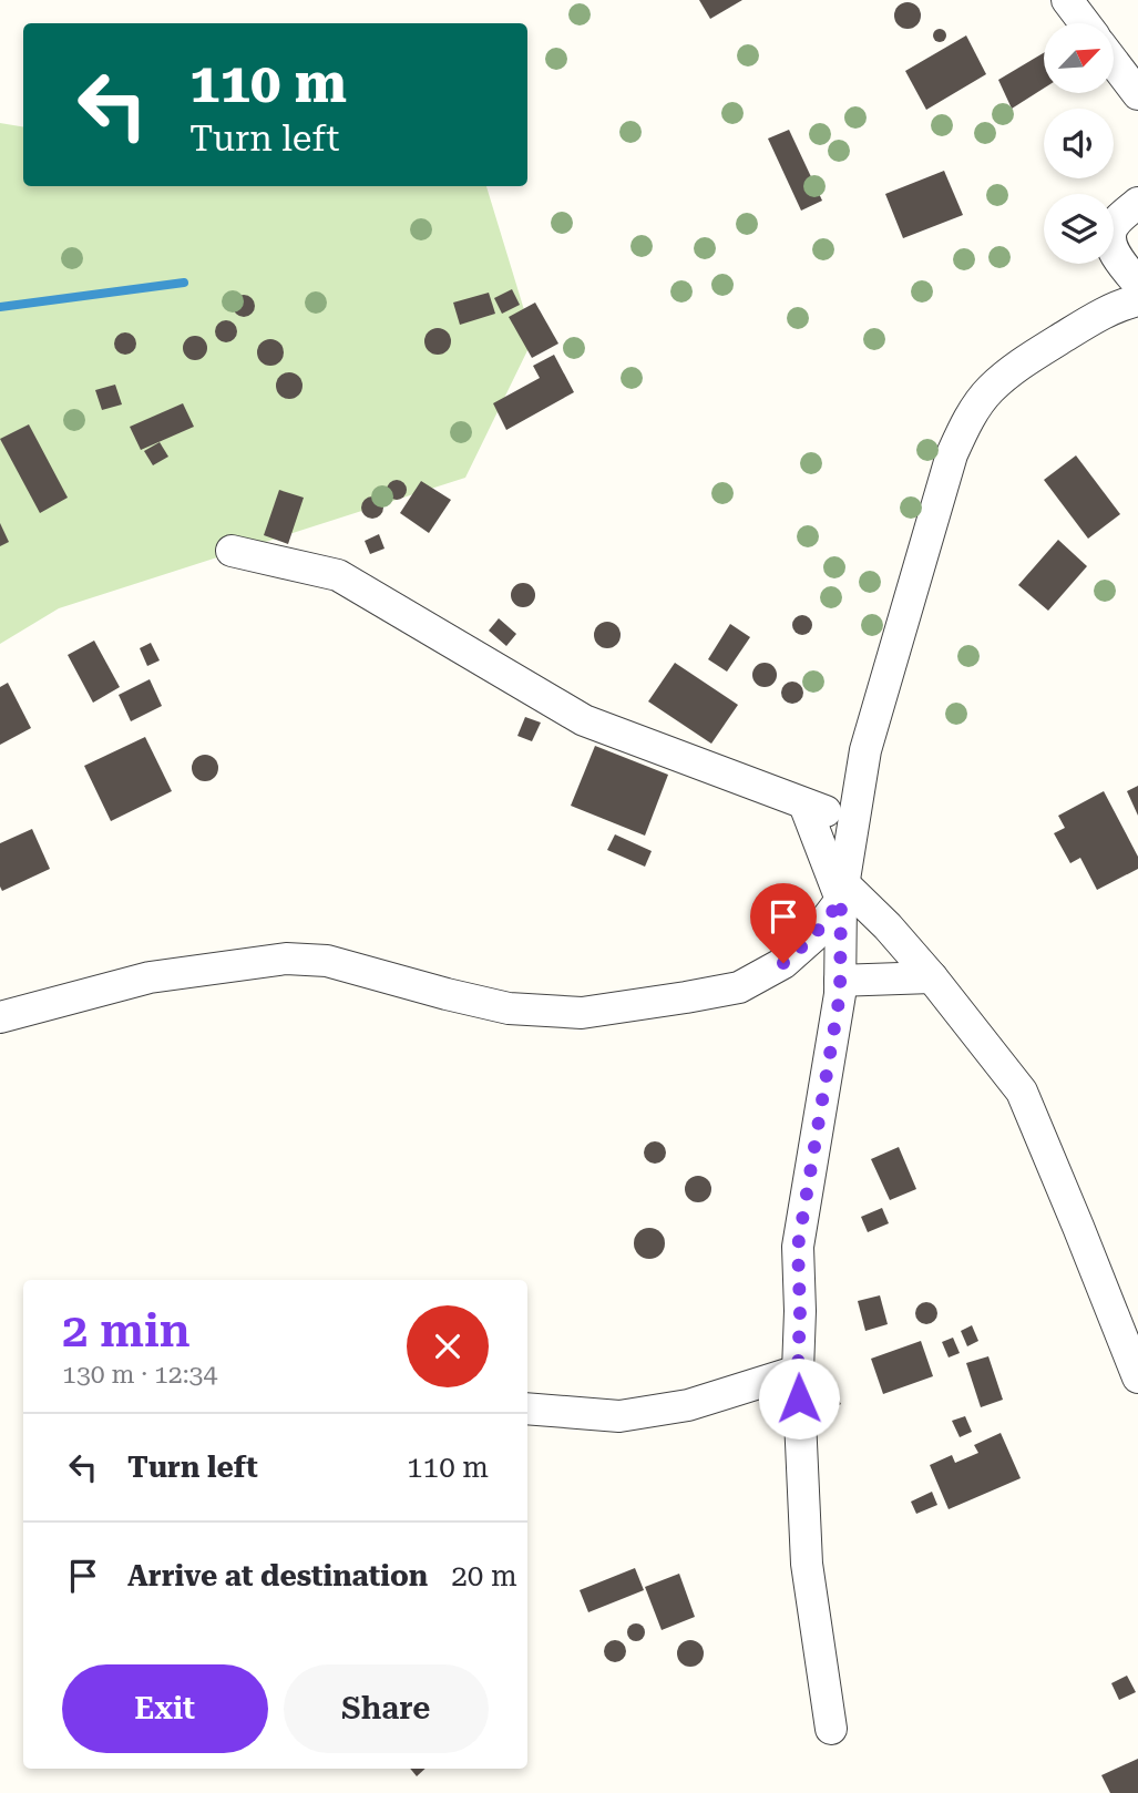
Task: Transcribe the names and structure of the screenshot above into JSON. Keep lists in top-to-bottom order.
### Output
{
  "north": "top right",
  "page": {
    "turn": ["110 m", "Turn left"],
    "heading": ["2 min", "130 m · 12:34"],
    "list": [
      {
        "name": "Turn left",
        "value": "110 m"
      },
      {
        "name": "Arrive at destination",
        "value": "20 m"
      }
    ],
    "buttons": ["Exit", "Share"]
  }
}
